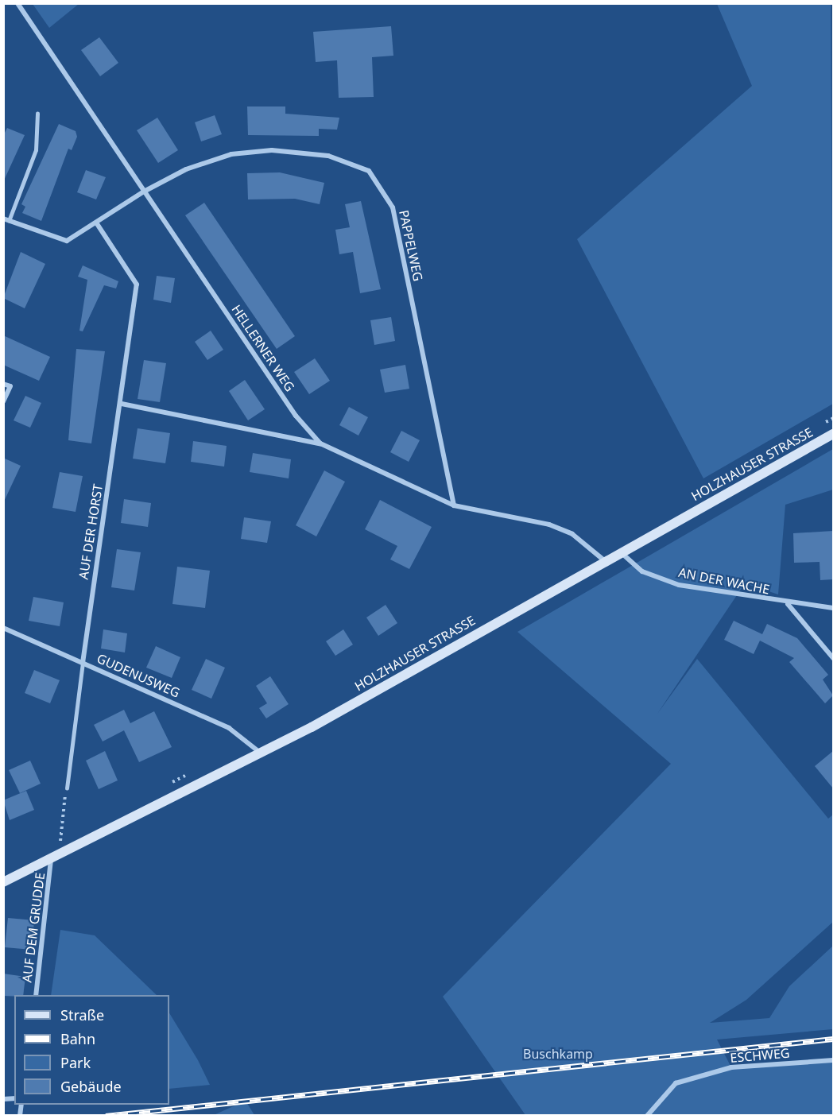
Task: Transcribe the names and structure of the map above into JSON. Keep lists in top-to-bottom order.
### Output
{
  "streets": {
    "street": [
      "PAPPELWEG",
      "HELLERNER WEG",
      "HOLZHAUSER STRASSE",
      "AUF DER HORST",
      "AN DER WACHE",
      "GUDENUSWEG",
      "AUF DEM GRUDDE",
      "ESCHWEG"
    ]
  },
  "crossings": [
    ["PAPPELWEG", "HELLERNER WEG"],
    ["PAPPELWEG", "AUF DER HORST"],
    ["HELLERNER WEG", "HOLZHAUSER STRASSE"],
    ["HOLZHAUSER STRASSE", "AN DER WACHE"],
    ["HOLZHAUSER STRASSE", "GUDENUSWEG"],
    ["HOLZHAUSER STRASSE", "AUF DEM GRUDDE"],
    ["AUF DER HORST", "GUDENUSWEG"]
  ],
  "parks": ["Buschkamp"],
  "legend": [
    "Straße",
    "Bahn",
    "Park",
    "Gebäude"
  ]
}
